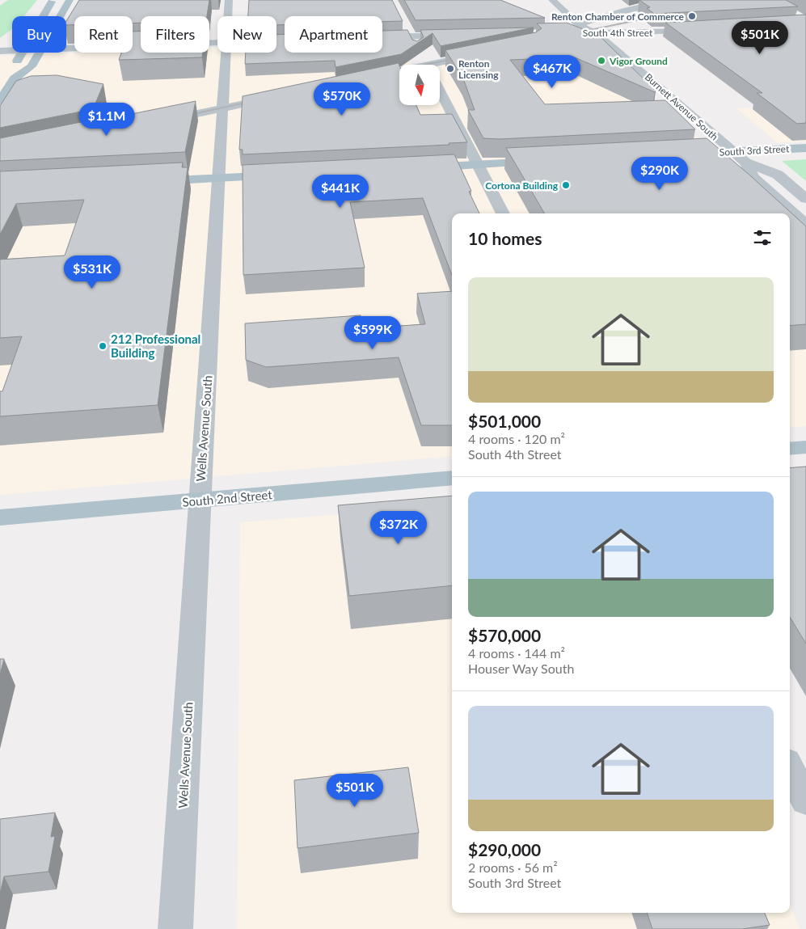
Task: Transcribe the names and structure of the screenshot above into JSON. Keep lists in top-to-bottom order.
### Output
{
  "streets": {
    "main road": ["South 3rd Street", "South 2nd Street"],
    "street": ["South 4th Street", "Burnett Avenue South", "Wells Avenue South"]
  },
  "crossings": [
    ["South 4th Street", "Burnett Avenue South"],
    ["Burnett Avenue South", "South 3rd Street"],
    ["Wells Avenue South", "South 2nd Street"]
  ],
  "places": [
    "Renton Chamber of Commerce",
    "Vigor Ground",
    "Renton Licensing",
    "Cortona Building",
    "212 Professional Building"
  ],
  "north": "bottom",
  "page": {
    "chip": [
      "Buy",
      "Rent",
      "Filters",
      "New",
      "Apartment"
    ],
    "price": [
      "$501K",
      "$467K",
      "$570K",
      "$1.1M",
      "$290K",
      "$441K",
      "$531K",
      "$599K",
      "$372K",
      "$501K"
    ],
    "heading": "10 homes",
    "list": [
      {
        "name": "$501,000",
        "note": "4 rooms · 120 m² · South 4th Street"
      },
      {
        "name": "$570,000",
        "note": "4 rooms · 144 m² · Houser Way South"
      },
      {
        "name": "$290,000",
        "note": "2 rooms · 56 m² · South 3rd Street"
      }
    ]
  }
}
